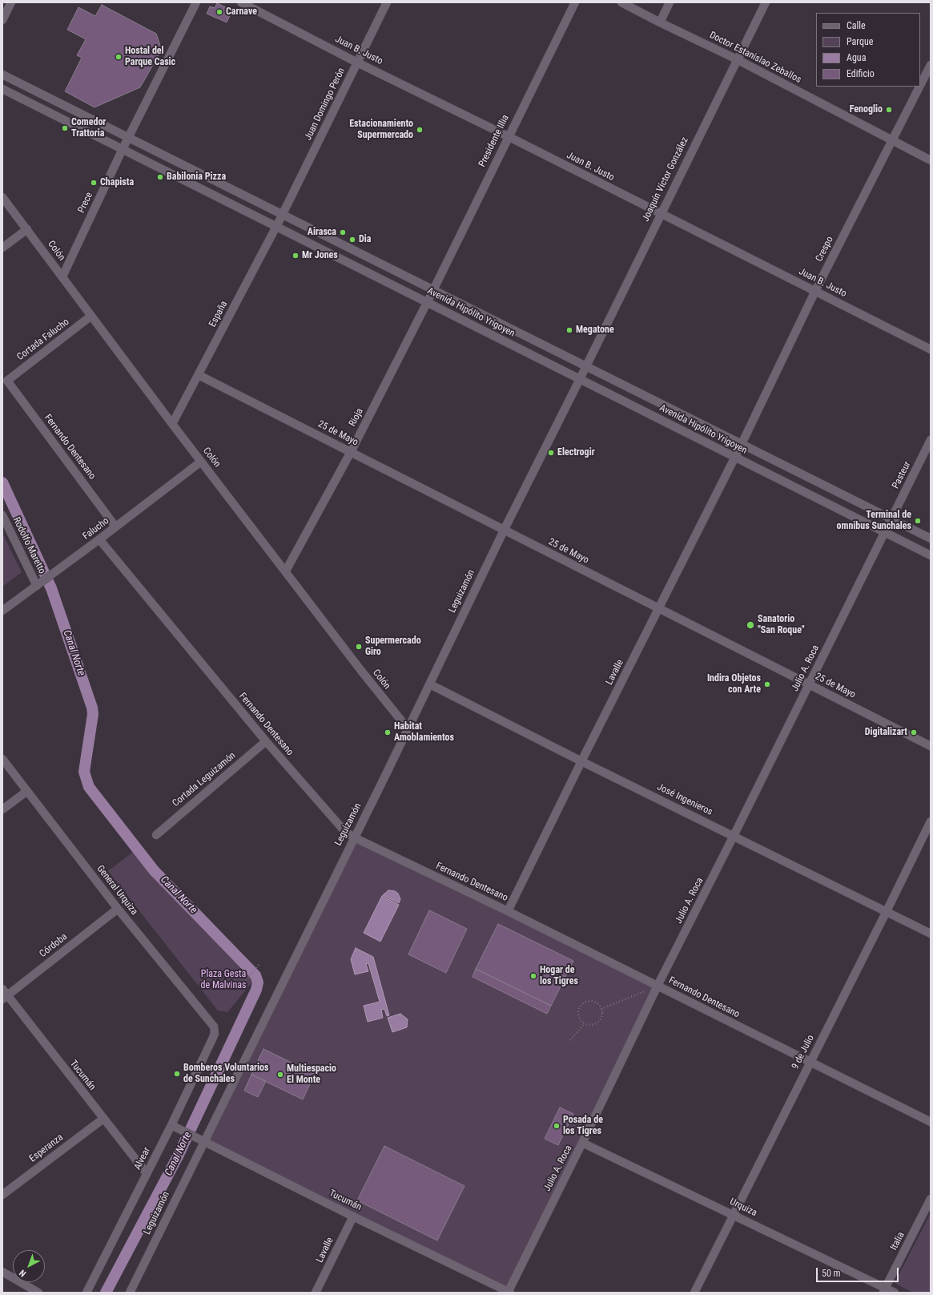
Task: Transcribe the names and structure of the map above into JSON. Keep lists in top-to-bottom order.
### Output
{
  "streets": {
    "street": [
      "Juan B. Justo",
      "Doctor Estanislao Zeballos",
      "Juan Domingo Perón",
      "Presidente Illia",
      "Joaquín Víctor González",
      "Prece",
      "Crespo",
      "Colón",
      "Avenida Hipólito Yrigoyen",
      "España",
      "Cortada Falucho",
      "Rioja",
      "25 de Mayo",
      "Fernando Dentesano",
      "Pasteur",
      "Falucho",
      "Rodolfo Maretto",
      "Leguizamón",
      "Julio A. Roca",
      "Lavalle",
      "Cortada Leguizamón",
      "José Ingenieros",
      "General Urquiza",
      "Córdoba",
      "9 de Julio",
      "Tucumán",
      "Esperanza",
      "Alvear",
      "Urquiza",
      "Italia"
    ]
  },
  "crossings": [
    ["Juan B. Justo", "Juan Domingo Perón"],
    ["Juan B. Justo", "Presidente Illia"],
    ["Juan B. Justo", "Joaquín Víctor González"],
    ["Juan B. Justo", "Crespo"],
    ["Doctor Estanislao Zeballos", "Joaquín Víctor González"],
    ["Doctor Estanislao Zeballos", "Crespo"],
    ["Juan Domingo Perón", "Avenida Hipólito Yrigoyen"],
    ["Juan Domingo Perón", "España"],
    ["Presidente Illia", "Avenida Hipólito Yrigoyen"],
    ["Presidente Illia", "Rioja"],
    ["Joaquín Víctor González", "Avenida Hipólito Yrigoyen"],
    ["Joaquín Víctor González", "Leguizamón"],
    ["Prece", "Colón"],
    ["Prece", "Avenida Hipólito Yrigoyen"],
    ["Crespo", "Avenida Hipólito Yrigoyen"],
    ["Crespo", "Lavalle"],
    ["Colón", "España"],
    ["Colón", "Cortada Falucho"],
    ["Colón", "Rioja"],
    ["Colón", "Falucho"],
    ["Colón", "Leguizamón"],
    ["Avenida Hipólito Yrigoyen", "España"],
    ["Avenida Hipólito Yrigoyen", "Rioja"],
    ["Avenida Hipólito Yrigoyen", "Pasteur"],
    ["Avenida Hipólito Yrigoyen", "Leguizamón"],
    ["Avenida Hipólito Yrigoyen", "Julio A. Roca"],
    ["Avenida Hipólito Yrigoyen", "Lavalle"],
    ["España", "25 de Mayo"],
    ["Cortada Falucho", "Fernando Dentesano"],
    ["Rioja", "25 de Mayo"],
    ["25 de Mayo", "Leguizamón"],
    ["25 de Mayo", "Julio A. Roca"],
    ["25 de Mayo", "Lavalle"],
    ["Fernando Dentesano", "Falucho"],
    ["Fernando Dentesano", "Leguizamón"],
    ["Fernando Dentesano", "Julio A. Roca"],
    ["Fernando Dentesano", "Lavalle"],
    ["Fernando Dentesano", "Cortada Leguizamón"],
    ["Fernando Dentesano", "9 de Julio"],
    ["Pasteur", "Julio A. Roca"],
    ["Falucho", "Rodolfo Maretto"],
    ["Leguizamón", "José Ingenieros"],
    ["Leguizamón", "Tucumán"],
    ["Julio A. Roca", "José Ingenieros"],
    ["Julio A. Roca", "Tucumán"],
    ["Julio A. Roca", "Urquiza"],
    ["Lavalle", "José Ingenieros"],
    ["Lavalle", "Tucumán"],
    ["José Ingenieros", "9 de Julio"],
    ["General Urquiza", "Córdoba"],
    ["General Urquiza", "Alvear"],
    ["Córdoba", "Tucumán"],
    ["9 de Julio", "Urquiza"],
    ["Tucumán", "Esperanza"],
    ["Tucumán", "Alvear"],
    ["Urquiza", "Italia"]
  ],
  "water": ["Canal Norte"],
  "parks": ["Plaza Gesta de Malvinas"],
  "places": [
    "Carnave",
    "Hostal del Parque Casic",
    "Fenoglio",
    "Comedor Trattoria",
    "Estacionamiento Supermercado",
    "Babilonia Pizza",
    "Chapista",
    "Airasca",
    "Dia",
    "Mr Jones",
    "Megatone",
    "Electrogir",
    "Terminal de omnibus Sunchales",
    "Sanatorio \"San Roque\"",
    "Supermercado Giro",
    "Indira Objetos con Arte",
    "Habitat Amoblamientos",
    "Digitalizart",
    "Hogar de los Tigres",
    "Bomberos Voluntarios de Sunchales",
    "Multiespacio El Monte",
    "Posada de los Tigres"
  ],
  "legend": [
    "Calle",
    "Parque",
    "Agua",
    "Edificio"
  ],
  "scale_bar": "50 m",
  "north": "bottom left"
}
